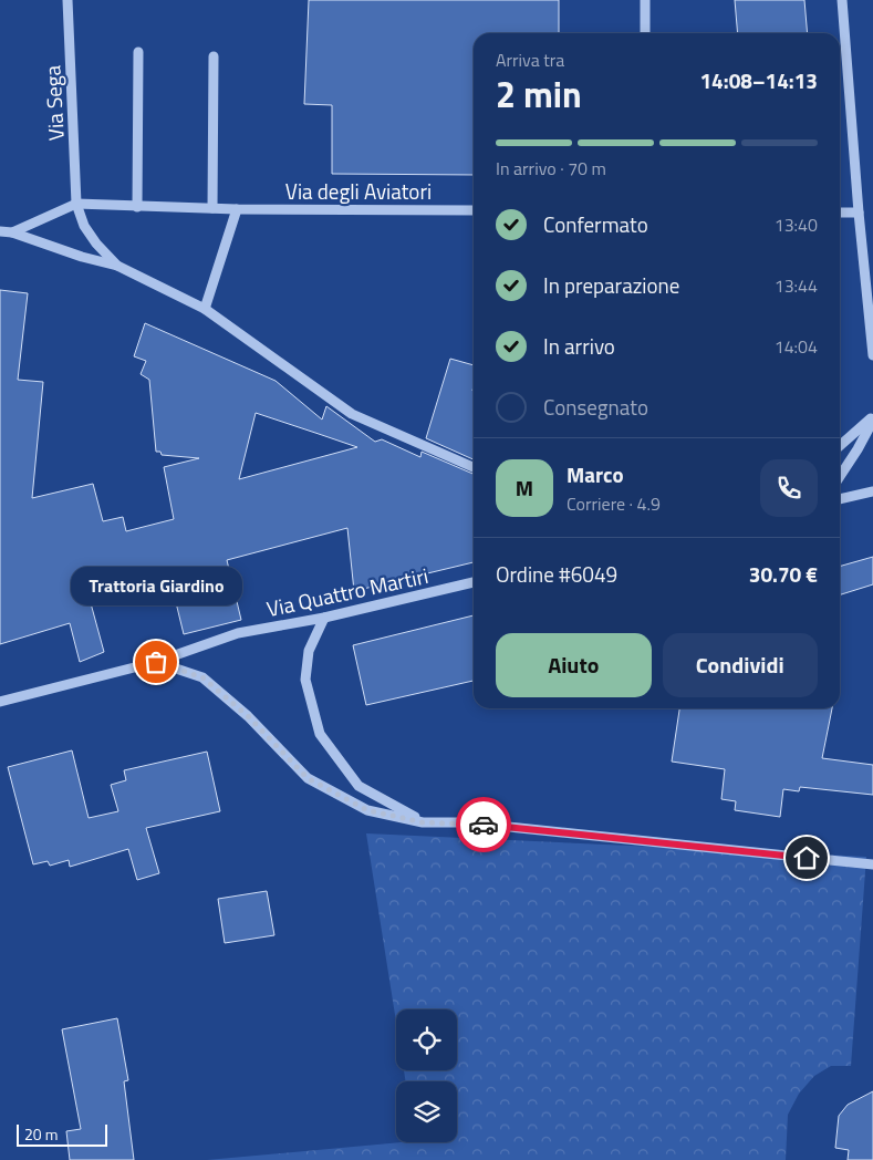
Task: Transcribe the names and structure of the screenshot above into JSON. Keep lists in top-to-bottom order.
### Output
{
  "streets": {
    "street": ["Via Sega", "Via degli Aviatori", "Via Quattro Martiri"]
  },
  "crossings": [
    ["Via Sega", "Via degli Aviatori"]
  ],
  "places": ["Trattoria Giardino"],
  "scale_bar": "20 m",
  "page": {
    "heading": ["2 min", "Arriva tra", "14:08–14:13"],
    "panel": [
      "Marco",
      "Corriere · 4.9",
      "Ordine #6049",
      "30.70 €"
    ],
    "bar": "In arrivo · 70 m",
    "list": [
      ["Confermato", "13:40"],
      ["In preparazione", "13:44"],
      ["In arrivo", "14:04"],
      "Consegnato"
    ],
    "round": "M",
    "bubble": "Trattoria Giardino",
    "buttons": ["Aiuto", "Condividi"],
    "scale": "20 m"
  }
}
